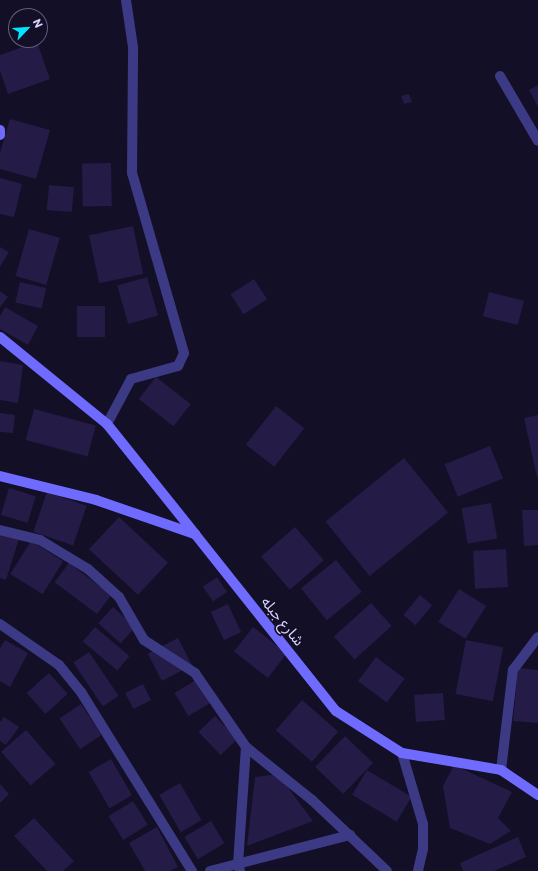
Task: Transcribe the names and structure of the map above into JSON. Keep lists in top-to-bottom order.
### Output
{
  "streets": {
    "main road": ["شارع جبله"]
  },
  "north": "top right"
}
